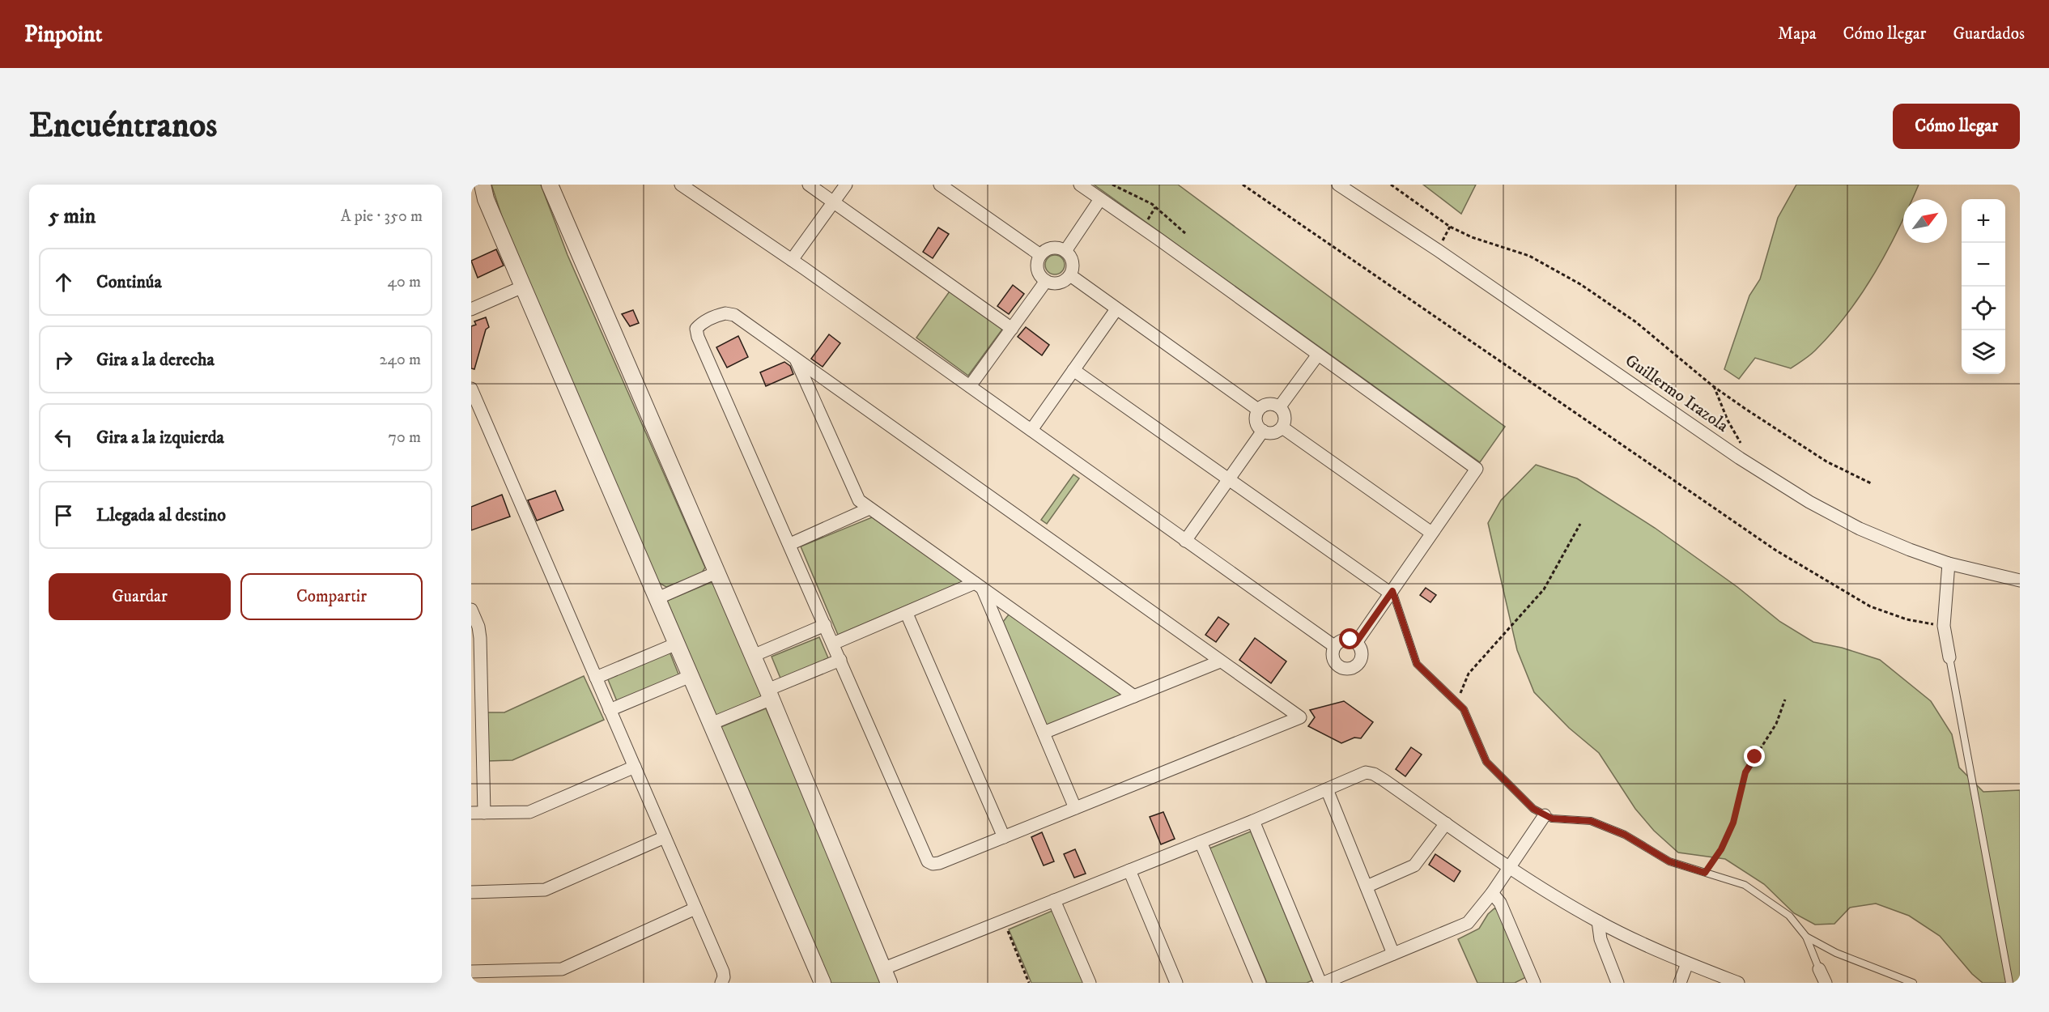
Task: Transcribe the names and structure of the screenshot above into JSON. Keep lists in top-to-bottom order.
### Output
{
  "streets": {
    "street": ["Guillermo Irazola"]
  },
  "north": "top right",
  "page": {
    "header": "Pinpoint",
    "nav": ["Mapa", "Cómo llegar", "Guardados"],
    "buttons": [
      "Cómo llegar",
      ["Guardar", "Compartir"]
    ],
    "title": "Encuéntranos",
    "heading": ["5 min", "A pie · 350 m"],
    "map_buttons": ["+", "−"],
    "list": [
      ["Continúa", "40 m"],
      ["Gira a la derecha", "240 m"],
      ["Gira a la izquierda", "70 m"],
      "Llegada al destino"
    ]
  }
}
